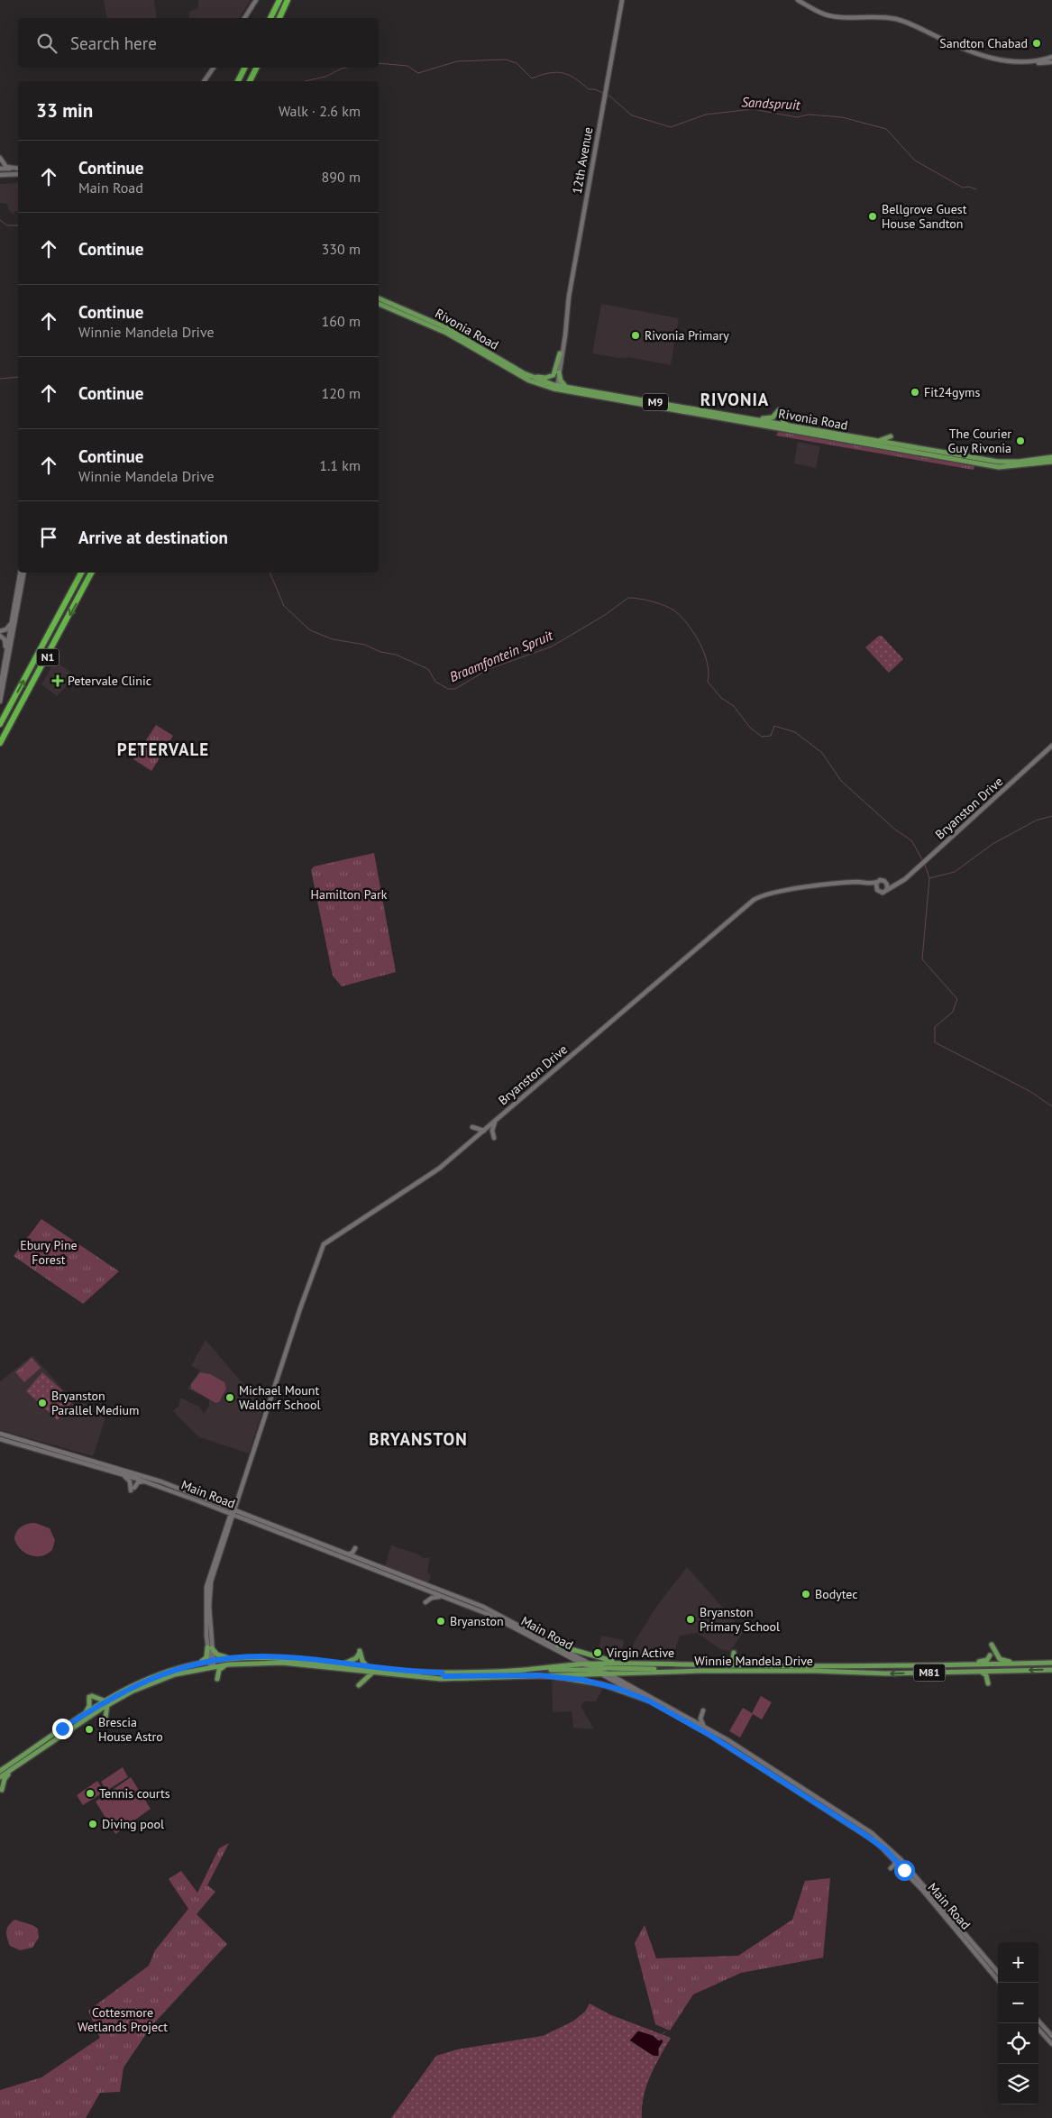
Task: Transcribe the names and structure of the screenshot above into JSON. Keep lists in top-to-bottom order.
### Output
{
  "streets": {
    "highway": ["N1"],
    "main road": [
      "12th Avenue",
      "Rivonia Road",
      "M9",
      "Bryanston Drive",
      "Main Road",
      "Winnie Mandela Drive",
      "M81"
    ]
  },
  "crossings": [
    ["12th Avenue", "Rivonia Road"],
    ["Bryanston Drive", "Main Road"],
    ["Bryanston Drive", "Winnie Mandela Drive"],
    ["Main Road", "Winnie Mandela Drive"]
  ],
  "districts": ["RIVONIA", "PETERVALE", "BRYANSTON"],
  "water": ["Sandspruit", "Braamfontein Spruit"],
  "parks": ["Hamilton Park", "Ebury Pine Forest", "Cottesmore Wetlands Project"],
  "places": {
    "other": [
      "Sandton Chabad",
      "Bellgrove Guest House Sandton",
      "Rivonia Primary",
      "Fit24gyms",
      "The Courier Guy Rivonia",
      "Michael Mount Waldorf School",
      "Bryanston Parallel Medium",
      "Bodytec",
      "Bryanston Primary School",
      "Bryanston",
      "Virgin Active",
      "Brescia House Astro",
      "Tennis courts",
      "Diving pool"
    ],
    "health": ["Petervale Clinic"]
  },
  "page": {
    "search": "Search here",
    "heading": ["33 min", "Walk · 2.6 km"],
    "list": [
      ["Continue", "Main Road", "890 m"],
      ["Continue", "330 m"],
      ["Continue", "Winnie Mandela Drive", "160 m"],
      ["Continue", "120 m"],
      ["Continue", "Winnie Mandela Drive", "1.1 km"],
      "Arrive at destination"
    ],
    "map_buttons": ["+", "−"]
  }
}
